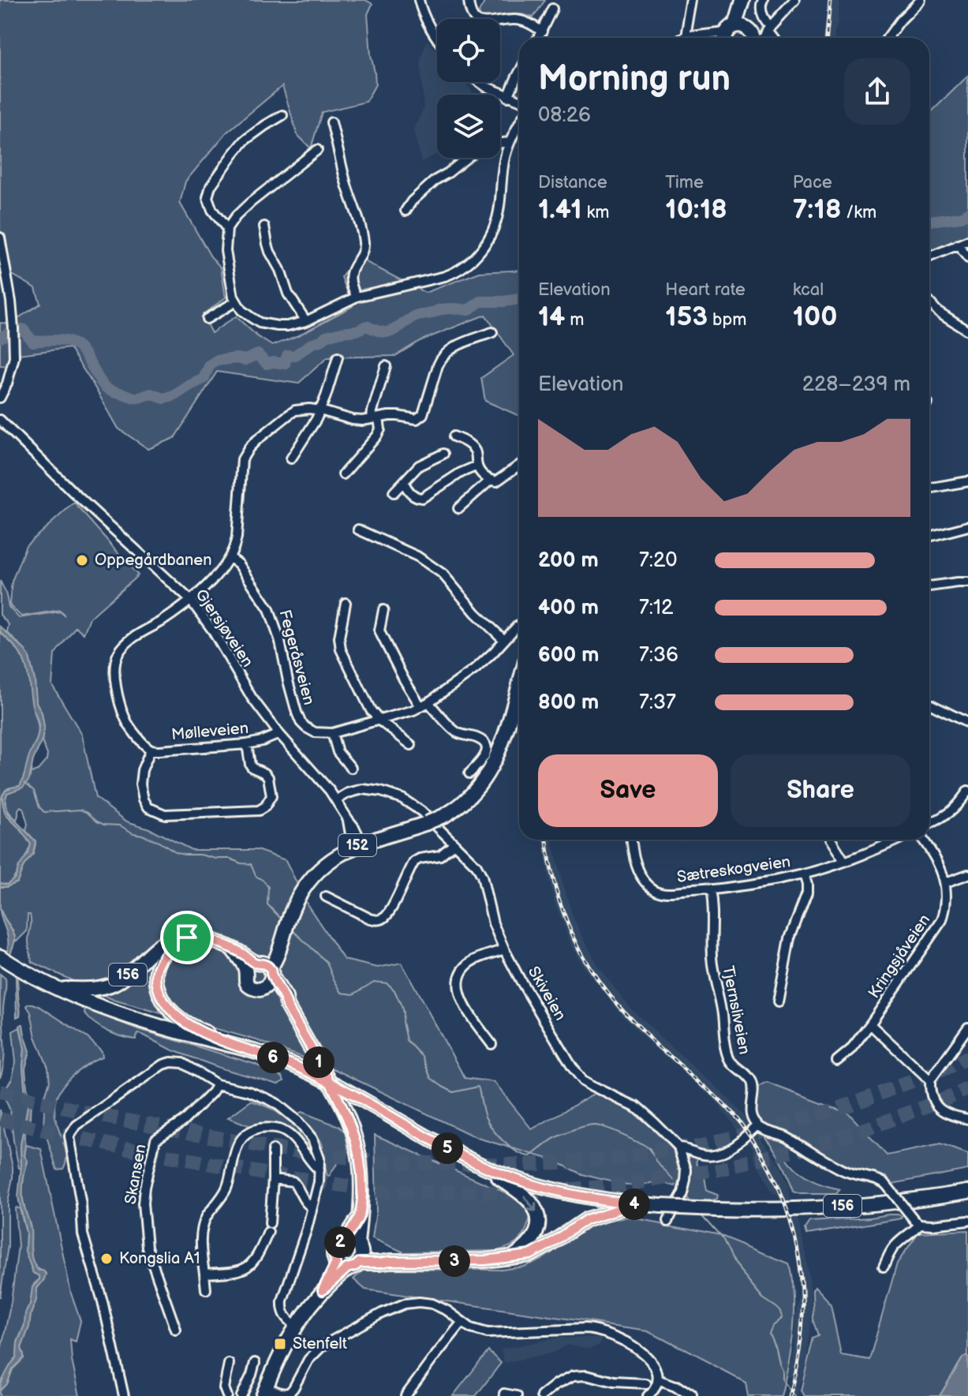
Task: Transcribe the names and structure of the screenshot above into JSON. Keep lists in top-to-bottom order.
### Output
{
  "streets": {
    "main road": ["152", "156"],
    "street": [
      "Gjersjøveien",
      "Fegeråsveien",
      "Mølleveien",
      "Sætreskogveien",
      "Kringsjåveien",
      "Skiveien",
      "Tjernsliveien",
      "Skansen"
    ]
  },
  "crossings": [
    ["Gjersjøveien", "Mølleveien"],
    ["Gjersjøveien", "152"],
    ["Gjersjøveien", "Skiveien"],
    ["Fegeråsveien", "Mølleveien"],
    ["152", "156"],
    ["Sætreskogveien", "Tjernsliveien"]
  ],
  "places": {
    "other": ["Oppegårdbanen", "Kongslia A1"],
    "transit": ["Stenfelt"]
  },
  "page": {
    "heading": ["Morning run", "08:26"],
    "stats": [
      ["Distance", "1.41 km"],
      ["Time", "10:18"],
      ["Pace", "7:18 /km"],
      ["Elevation", "14 m"],
      ["Heart rate", "153 bpm"],
      ["kcal", "100"]
    ],
    "chart": ["Elevation", "228–239 m"],
    "list": [
      {
        "name": "200 m",
        "note": "7:20"
      },
      {
        "name": "400 m",
        "note": "7:12"
      },
      {
        "name": "600 m",
        "note": "7:36"
      },
      {
        "name": "800 m",
        "note": "7:37"
      }
    ],
    "buttons": ["Save", "Share"],
    "pins": [
      "6",
      "1",
      "5",
      "4",
      "2",
      "3"
    ]
  }
}
